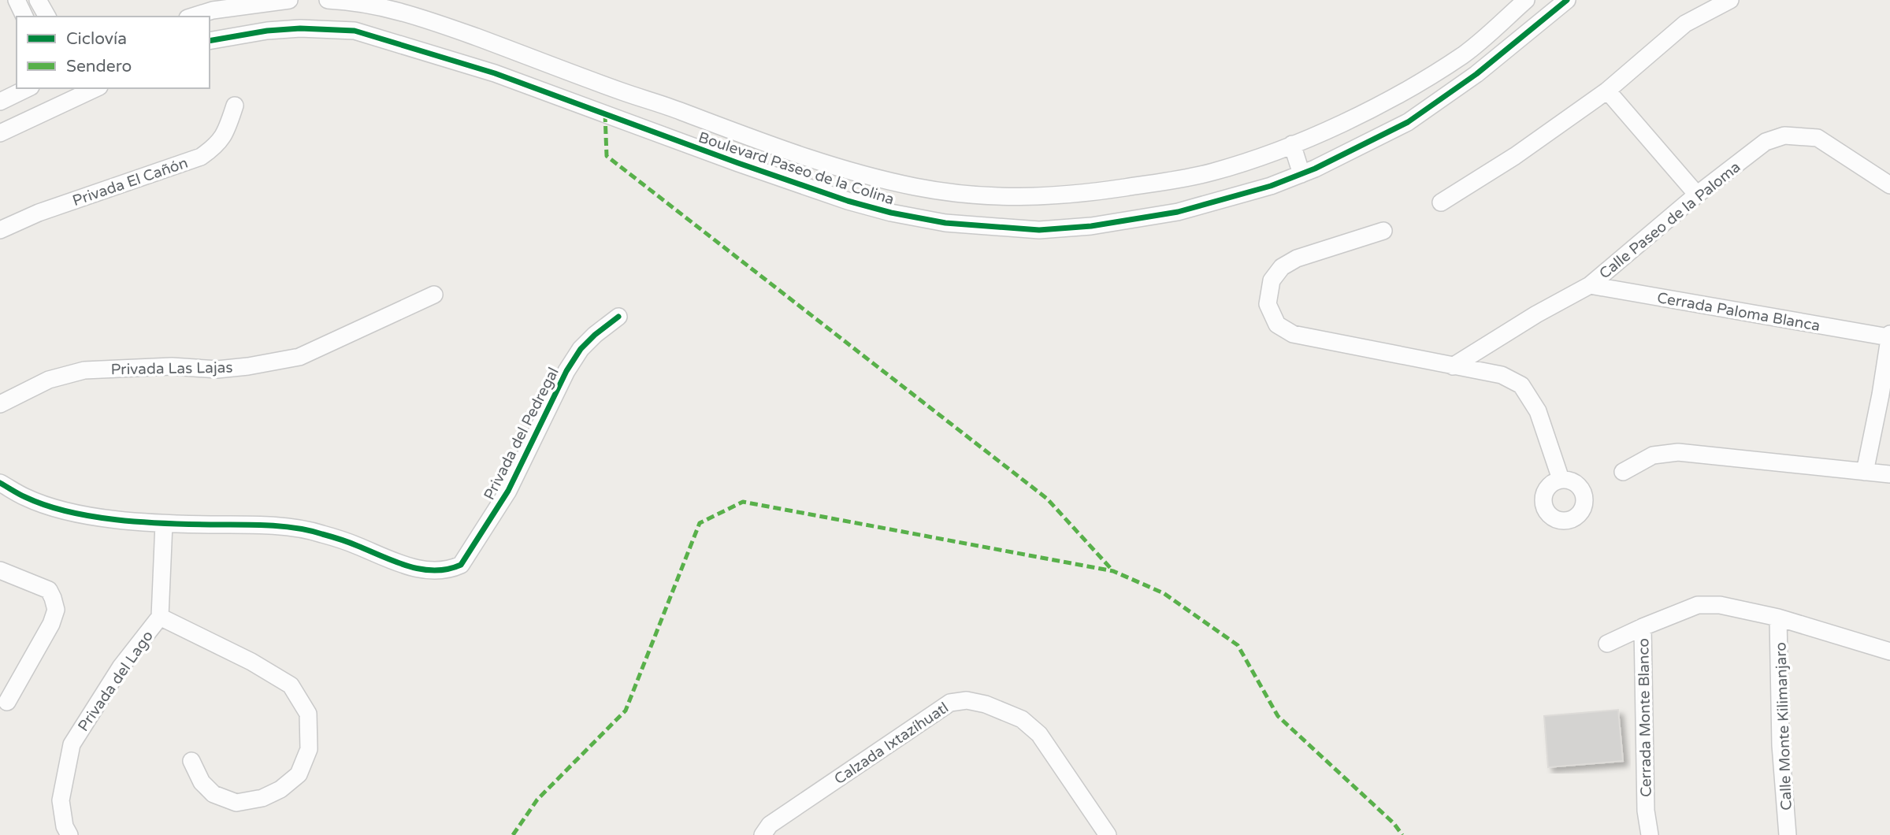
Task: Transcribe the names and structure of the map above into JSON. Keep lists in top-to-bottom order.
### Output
{
  "streets": {
    "street": [
      "Boulevard Paseo de la Colina",
      "Privada El Cañón",
      "Calle Paseo de la Paloma",
      "Cerrada Paloma Blanca",
      "Privada Las Lajas",
      "Privada del Pedregal",
      "Privada del Lago",
      "Cerrada Monte Blanco",
      "Calle Monte Kilimanjaro",
      "Calzada Ixtazíhuatl"
    ]
  },
  "crossings": [
    ["Calle Paseo de la Paloma", "Cerrada Paloma Blanca"],
    ["Privada del Pedregal", "Privada del Lago"],
    ["Cerrada Monte Blanco", "Calle Monte Kilimanjaro"]
  ],
  "legend": ["Ciclovía", "Sendero"]
}
